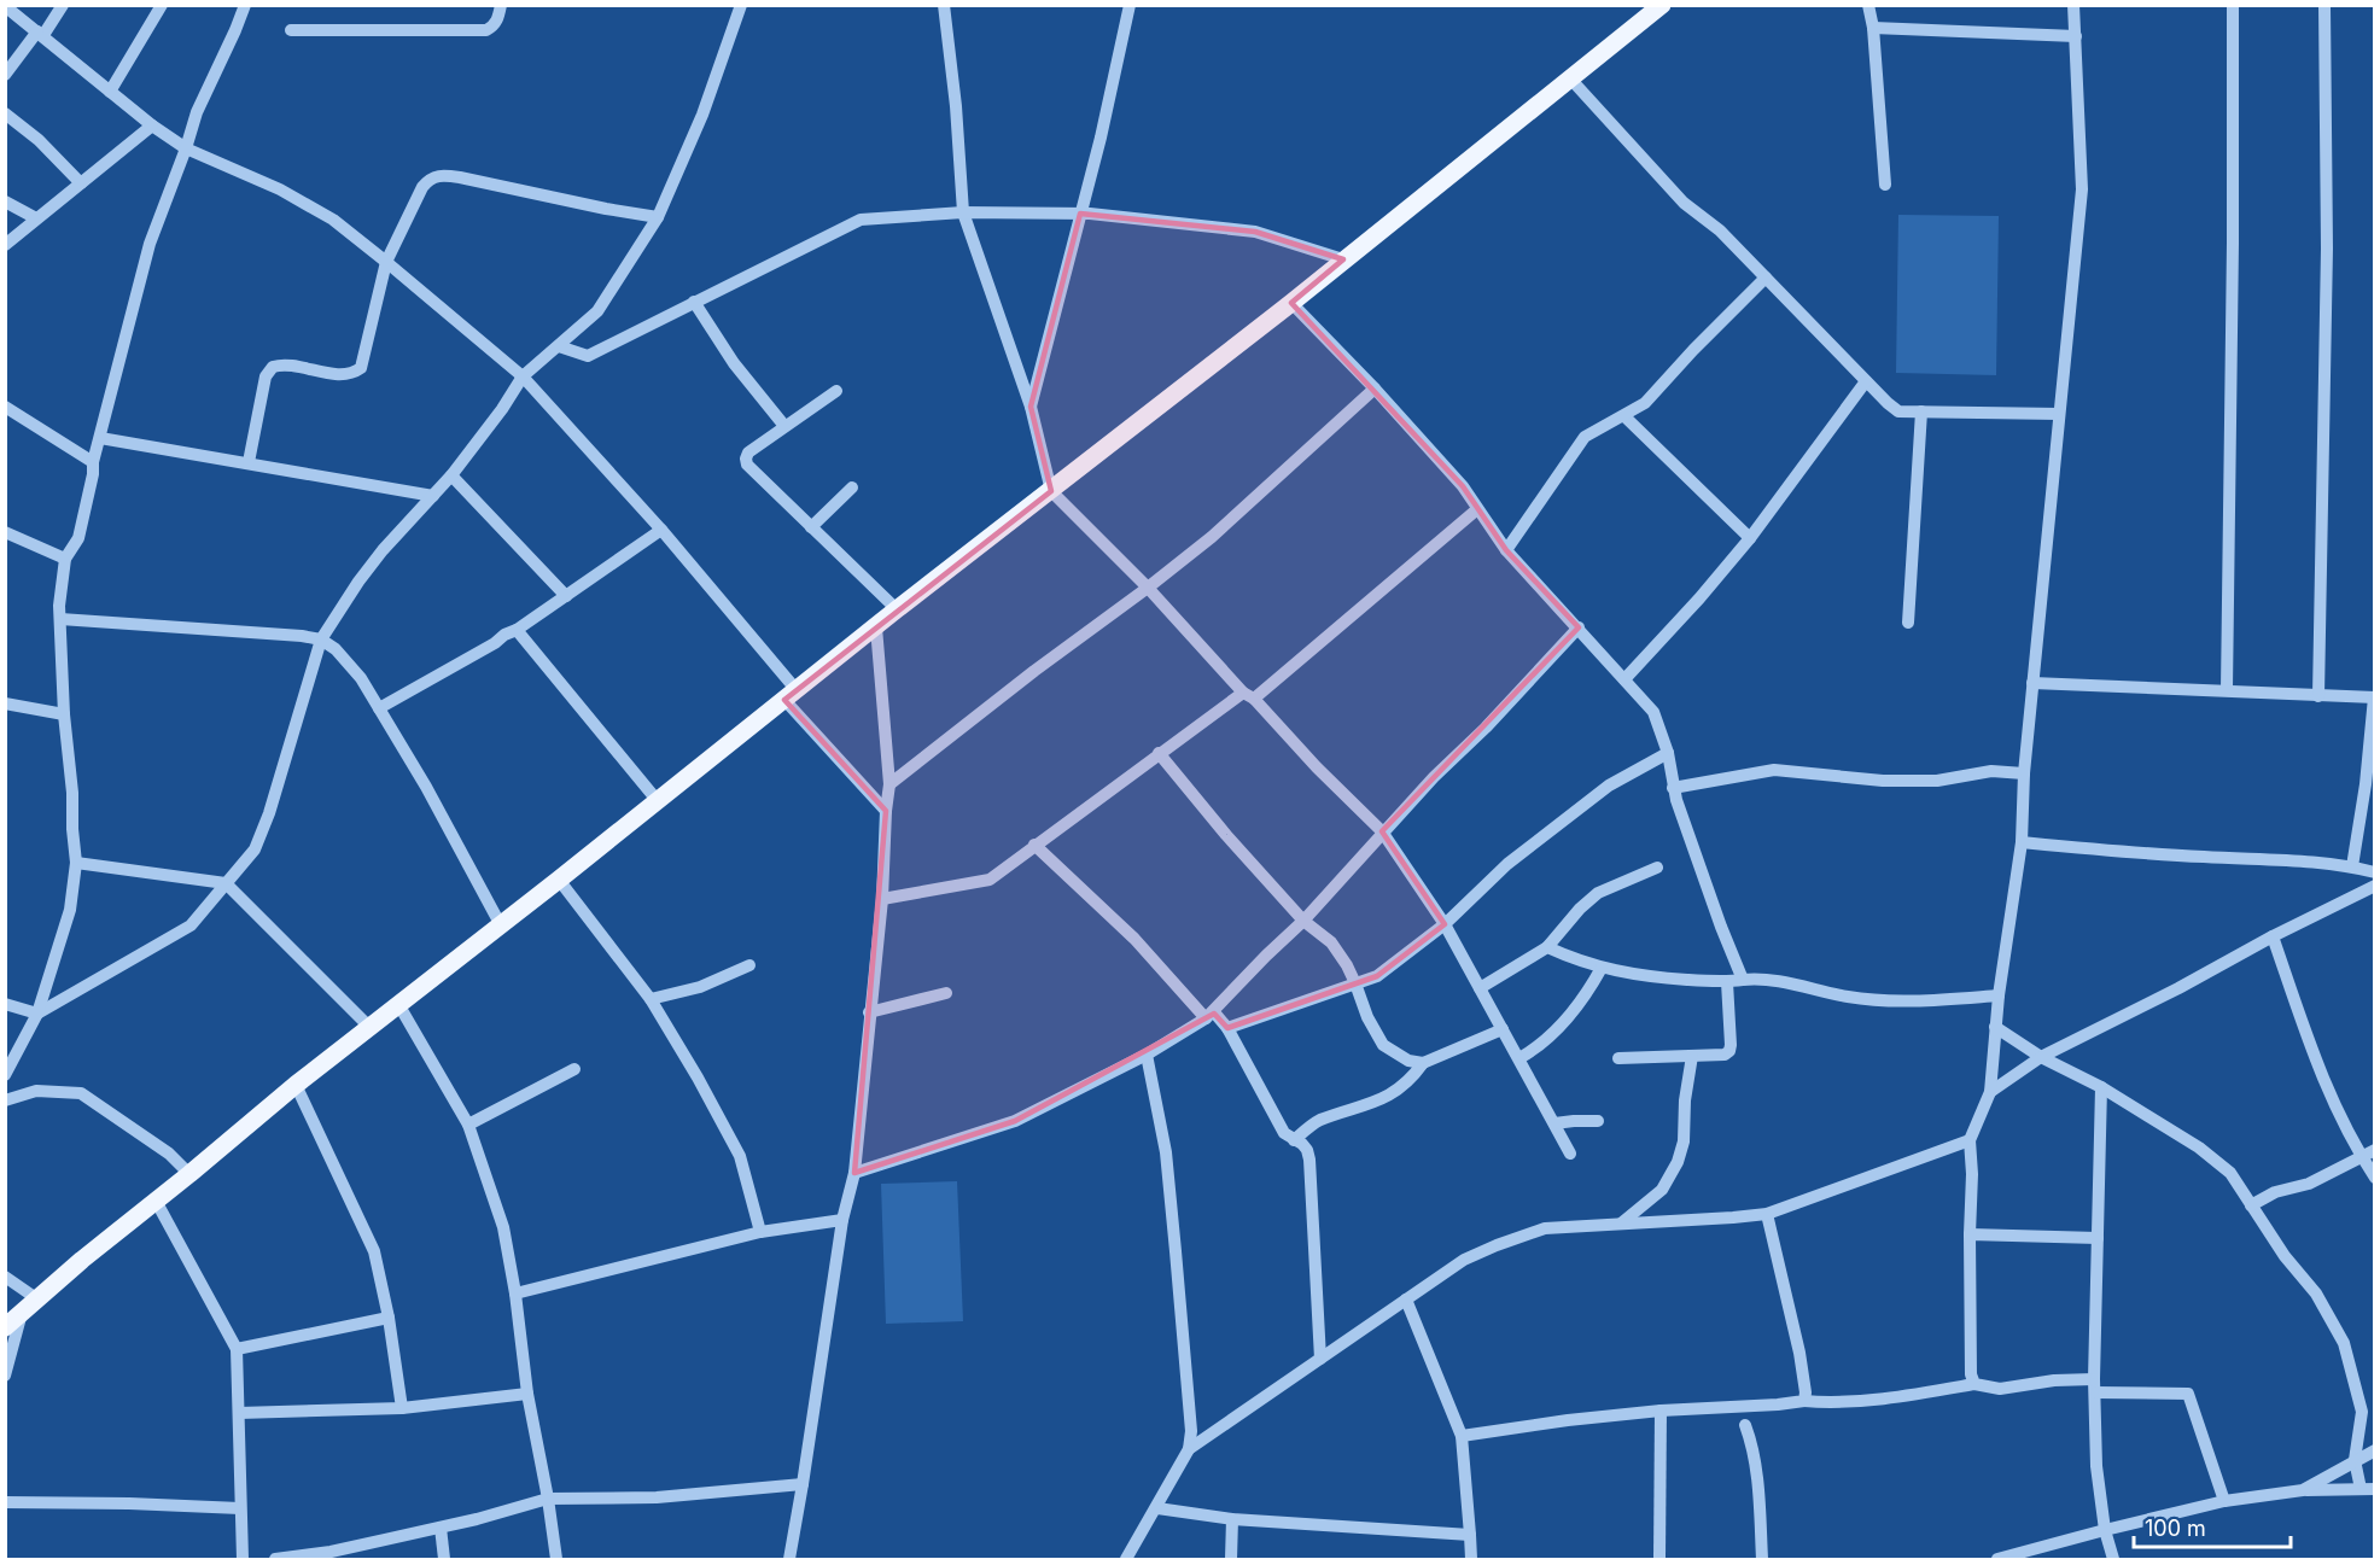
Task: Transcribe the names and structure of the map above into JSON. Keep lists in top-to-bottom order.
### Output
{
  "scale_bar": "100 m"
}
